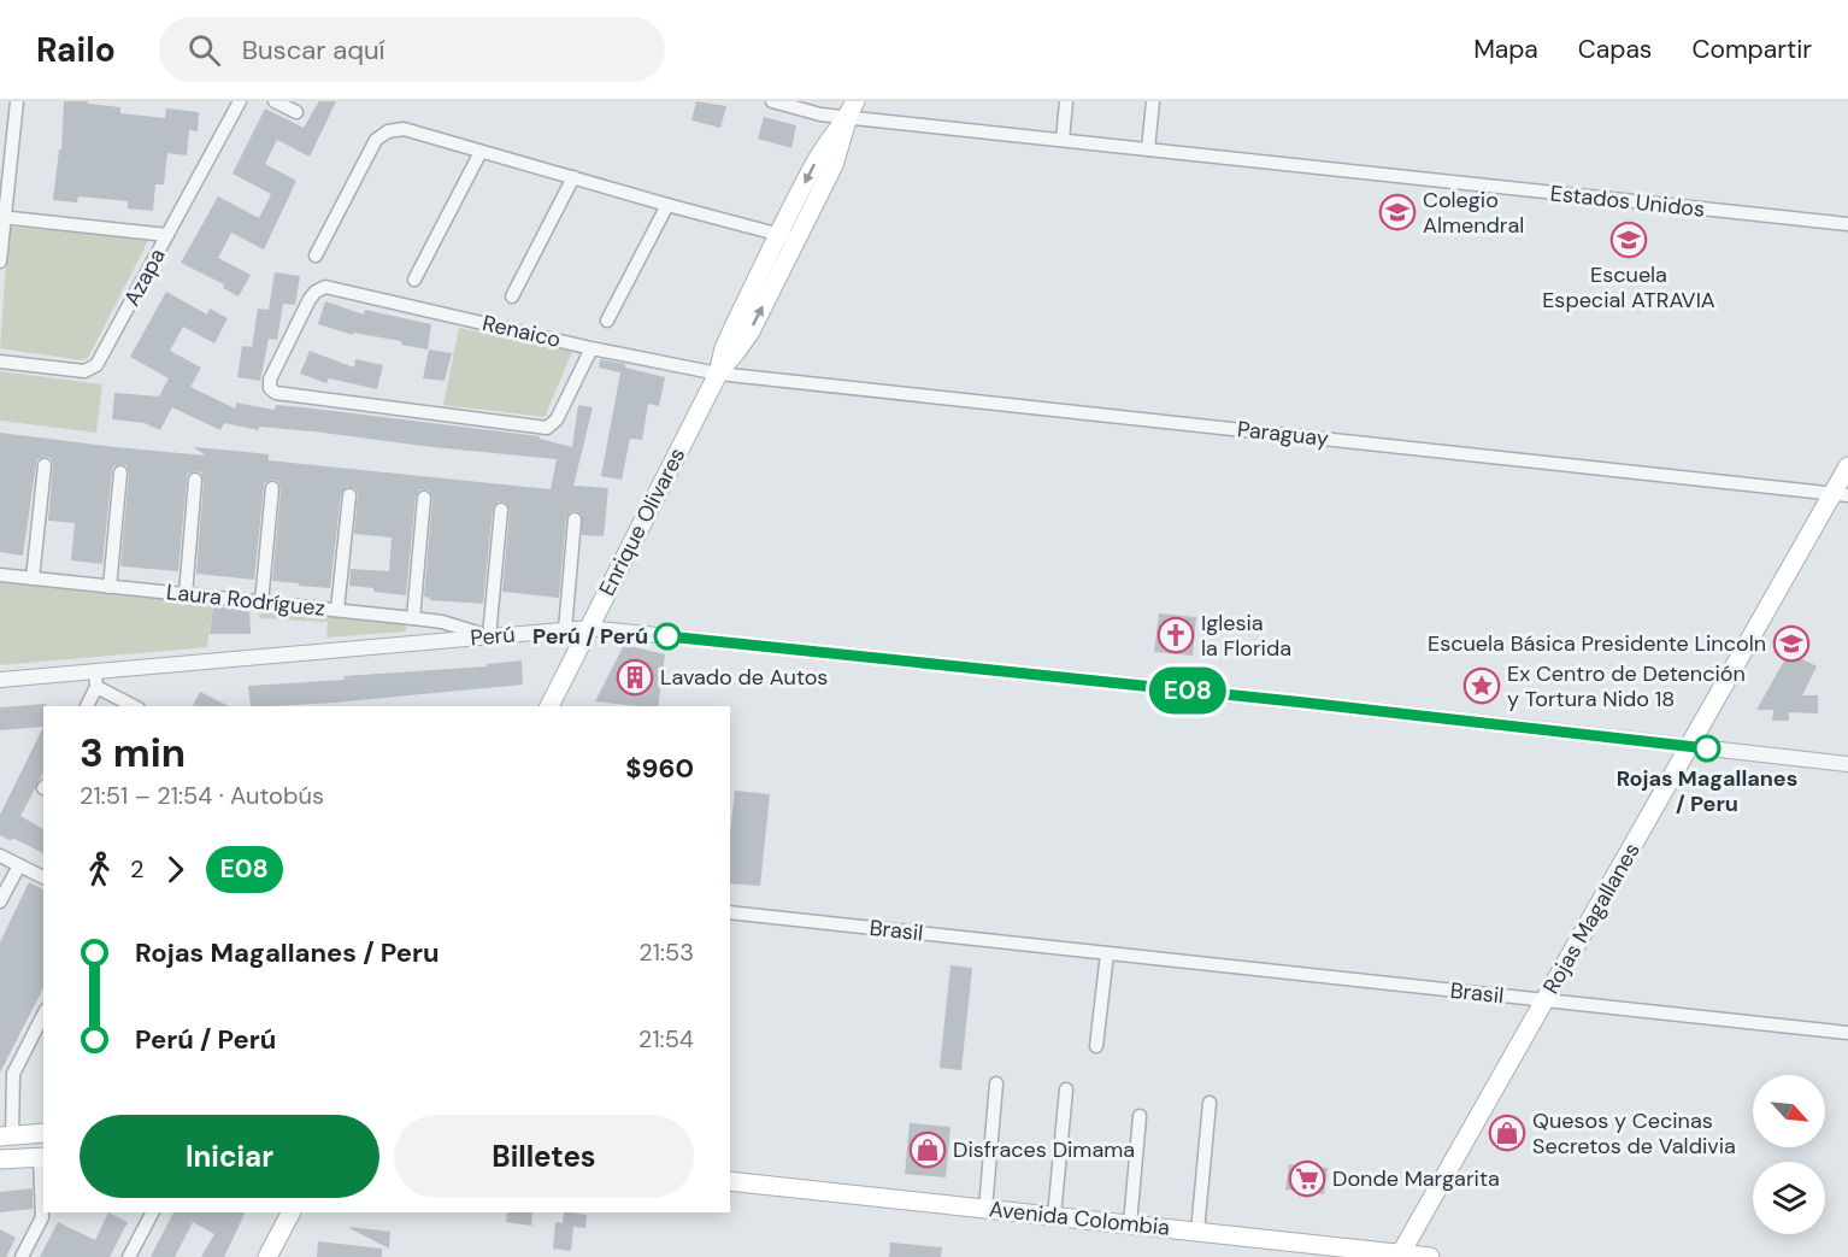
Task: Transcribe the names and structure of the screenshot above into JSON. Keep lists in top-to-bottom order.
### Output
{
  "streets": {
    "main road": ["Enrique Olivares", "Rojas Magallanes", "Avenida Colombia"],
    "street": [
      "Estados Unidos",
      "Azapa",
      "Renaico",
      "Paraguay",
      "Laura Rodríguez",
      "Perú",
      "Brasil"
    ]
  },
  "crossings": [
    ["Estados Unidos", "Enrique Olivares"],
    ["Renaico", "Paraguay"],
    ["Renaico", "Enrique Olivares"],
    ["Paraguay", "Enrique Olivares"],
    ["Paraguay", "Rojas Magallanes"],
    ["Enrique Olivares", "Perú"],
    ["Laura Rodríguez", "Perú"],
    ["Perú", "Rojas Magallanes"],
    ["Rojas Magallanes", "Brasil"],
    ["Rojas Magallanes", "Avenida Colombia"]
  ],
  "places": {
    "school or university": ["Colegio Almendral", "Escuela Especial ATRAVIA", "Escuela Básica Presidente Lincoln"],
    "church": ["Iglesia la Florida"],
    "other": ["Perú / Perú", "Rojas Magallanes / Peru"],
    "building": ["Lavado de Autos"],
    "place": ["Ex Centro de Detención y Tortura Nido 18"],
    "shop": ["Quesos y Cecinas Secretos de Valdivia", "Disfraces Dimama"],
    "supermarket": ["Donde Margarita"]
  },
  "lines": ["bus line E08"],
  "north": "bottom right",
  "page": {
    "header": "Railo",
    "search": "Buscar aquí",
    "nav": ["Mapa", "Capas", "Compartir"],
    "on_map": "E08",
    "heading": ["3 min", "21:51 – 21:54 · Autobús", "$960"],
    "legs": ["2", "E08"],
    "list": [
      {
        "name": "Rojas Magallanes / Peru",
        "value": "21:53"
      },
      {
        "name": "Perú / Perú",
        "value": "21:54"
      }
    ],
    "buttons": ["Iniciar", "Billetes"]
  }
}
